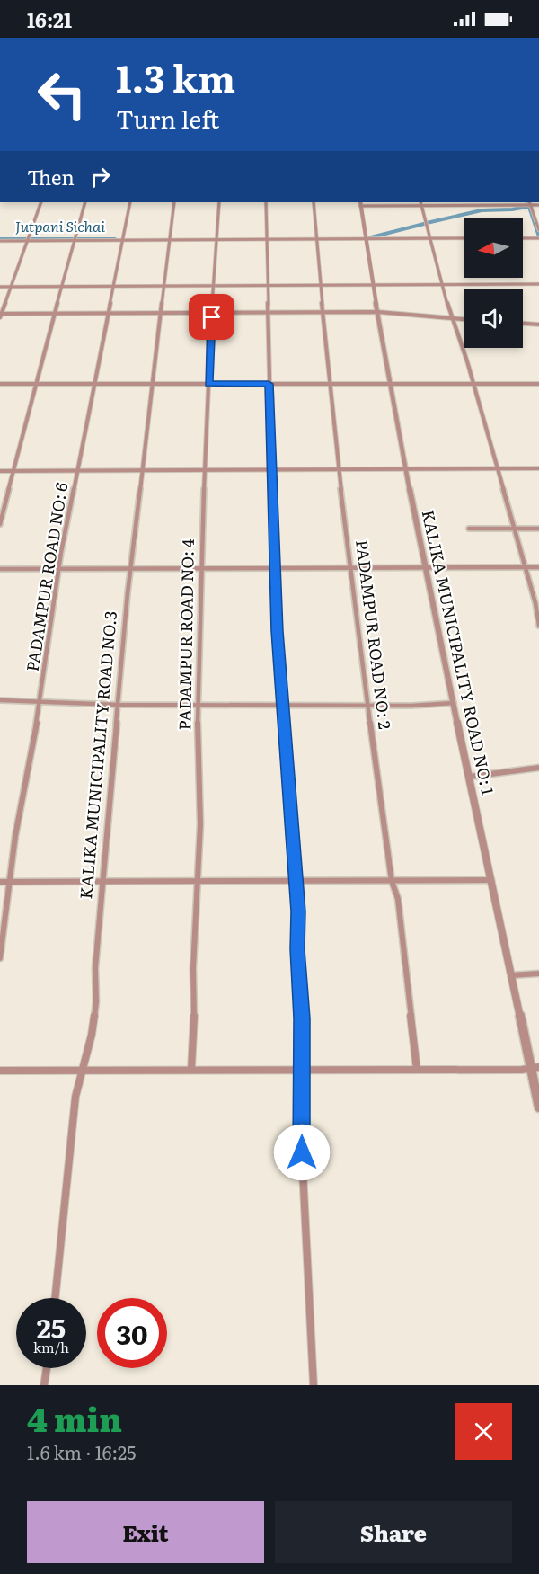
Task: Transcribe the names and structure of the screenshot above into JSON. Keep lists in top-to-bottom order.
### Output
{
  "streets": {
    "street": [
      "PADAMPUR ROAD NO: 6",
      "PADAMPUR ROAD NO: 4",
      "PADAMPUR ROAD NO: 2",
      "KALIKA MUNICIPALITY ROAD NO: 1",
      "KALIKA MUNICIPALITY ROAD NO.3"
    ]
  },
  "water": ["Jutpani Sichai"],
  "north": "left",
  "page": {
    "status": "16:21",
    "turn": ["1.3 km", "Turn left"],
    "then": "Then",
    "speed": "25 km/h",
    "limit": "30",
    "heading": ["4 min", "1.6 km · 16:25"],
    "buttons": ["Exit", "Share"]
  }
}
